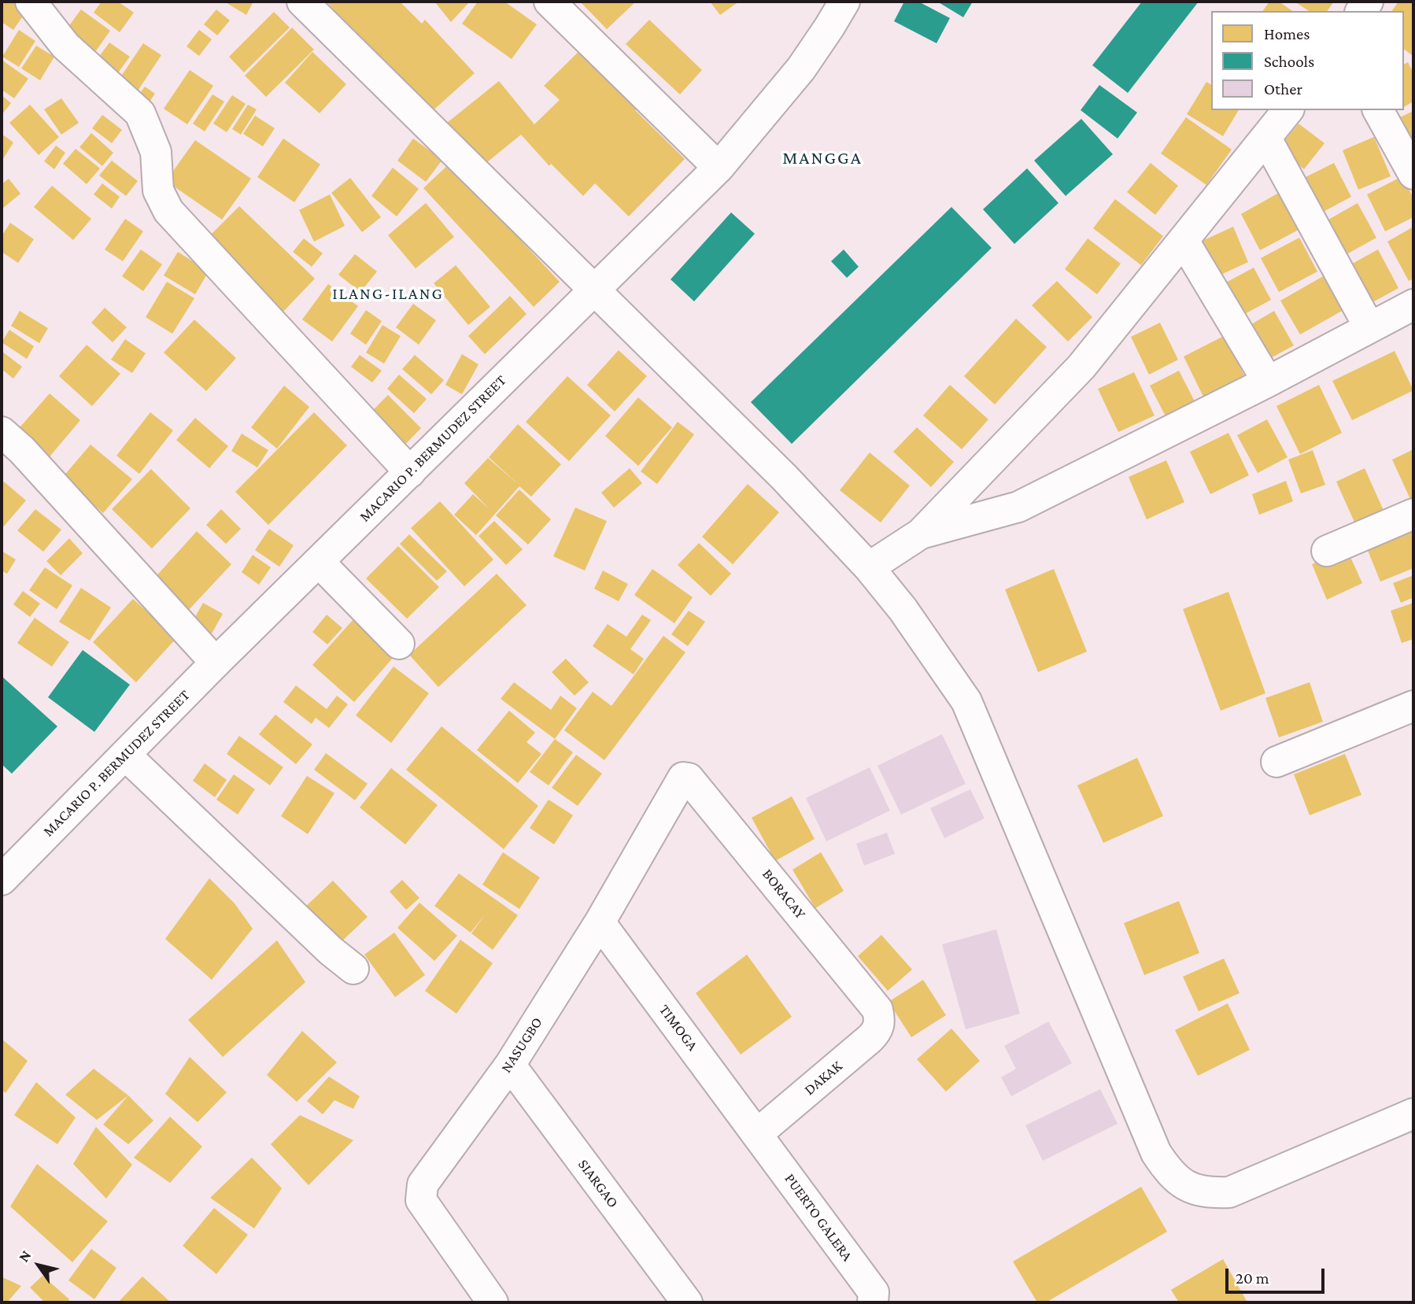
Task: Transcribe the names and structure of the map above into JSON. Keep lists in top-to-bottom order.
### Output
{
  "streets": {
    "street": [
      "MACARIO P. BERMUDEZ STREET",
      "BORACAY",
      "TIMOGA",
      "NASUGBO",
      "DAKAK",
      "SIARGAO",
      "PUERTO GALERA"
    ]
  },
  "crossings": [
    ["BORACAY", "NASUGBO"],
    ["BORACAY", "DAKAK"],
    ["TIMOGA", "NASUGBO"],
    ["TIMOGA", "DAKAK"],
    ["TIMOGA", "PUERTO GALERA"],
    ["NASUGBO", "SIARGAO"],
    ["DAKAK", "PUERTO GALERA"]
  ],
  "districts": ["MANGGA", "ILANG-ILANG"],
  "legend": ["Homes", "Schools", "Other"],
  "scale_bar": "20 m",
  "north": "top left"
}
